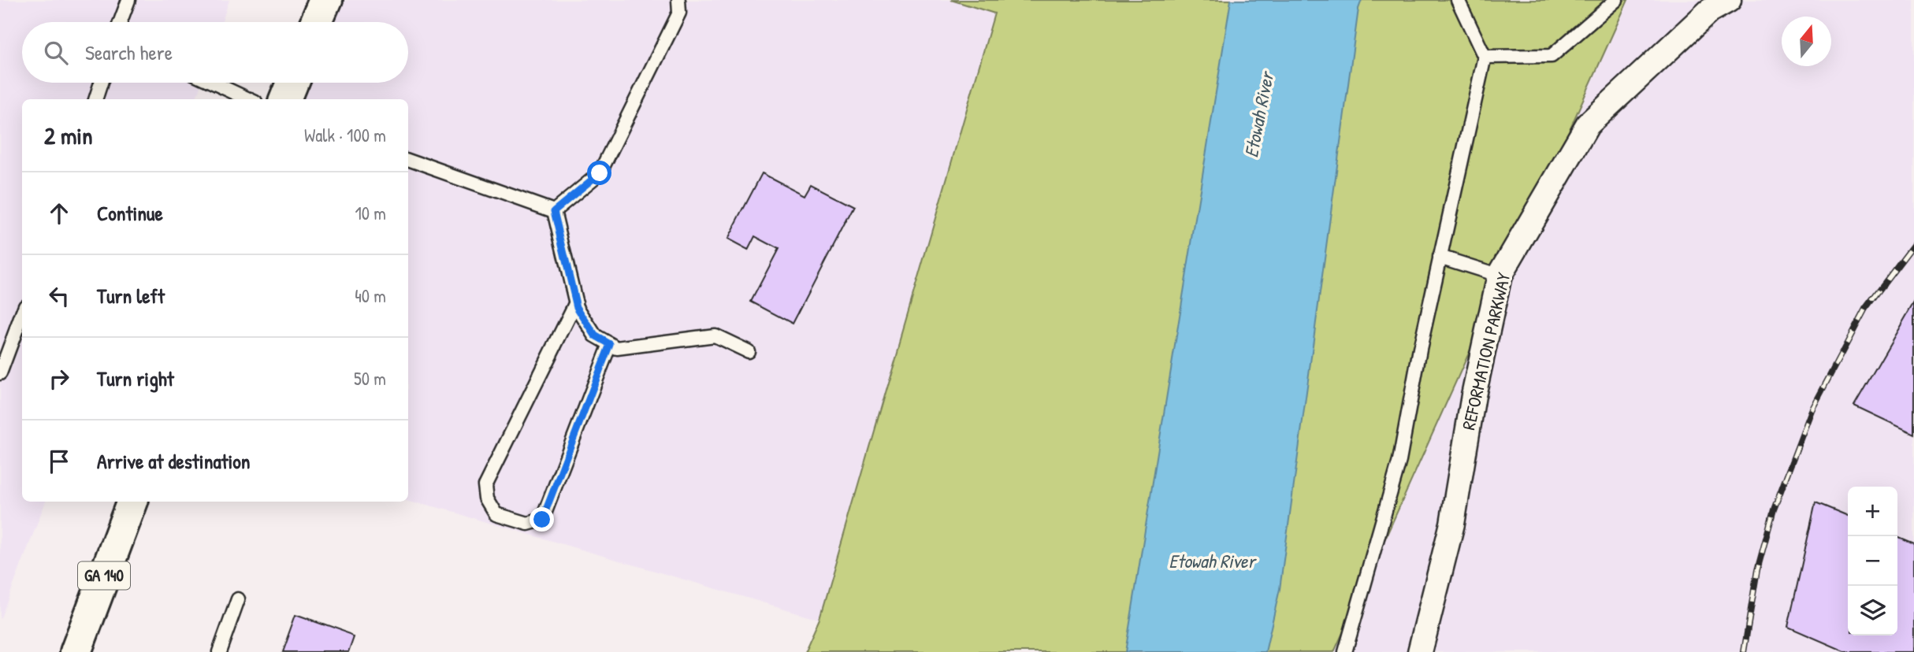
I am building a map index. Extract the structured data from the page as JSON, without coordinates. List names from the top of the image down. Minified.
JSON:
{"streets":{"main road":["GA 140"],"street":["REFORMATION PARKWAY"]},"water":["Etowah River"],"north":"top","page":{"search":"Search here","heading":["2 min","Walk · 100 m"],"list":[["Continue","10 m"],["Turn left","40 m"],["Turn right","50 m"],"Arrive at destination"],"map_buttons":["+","−"]}}
